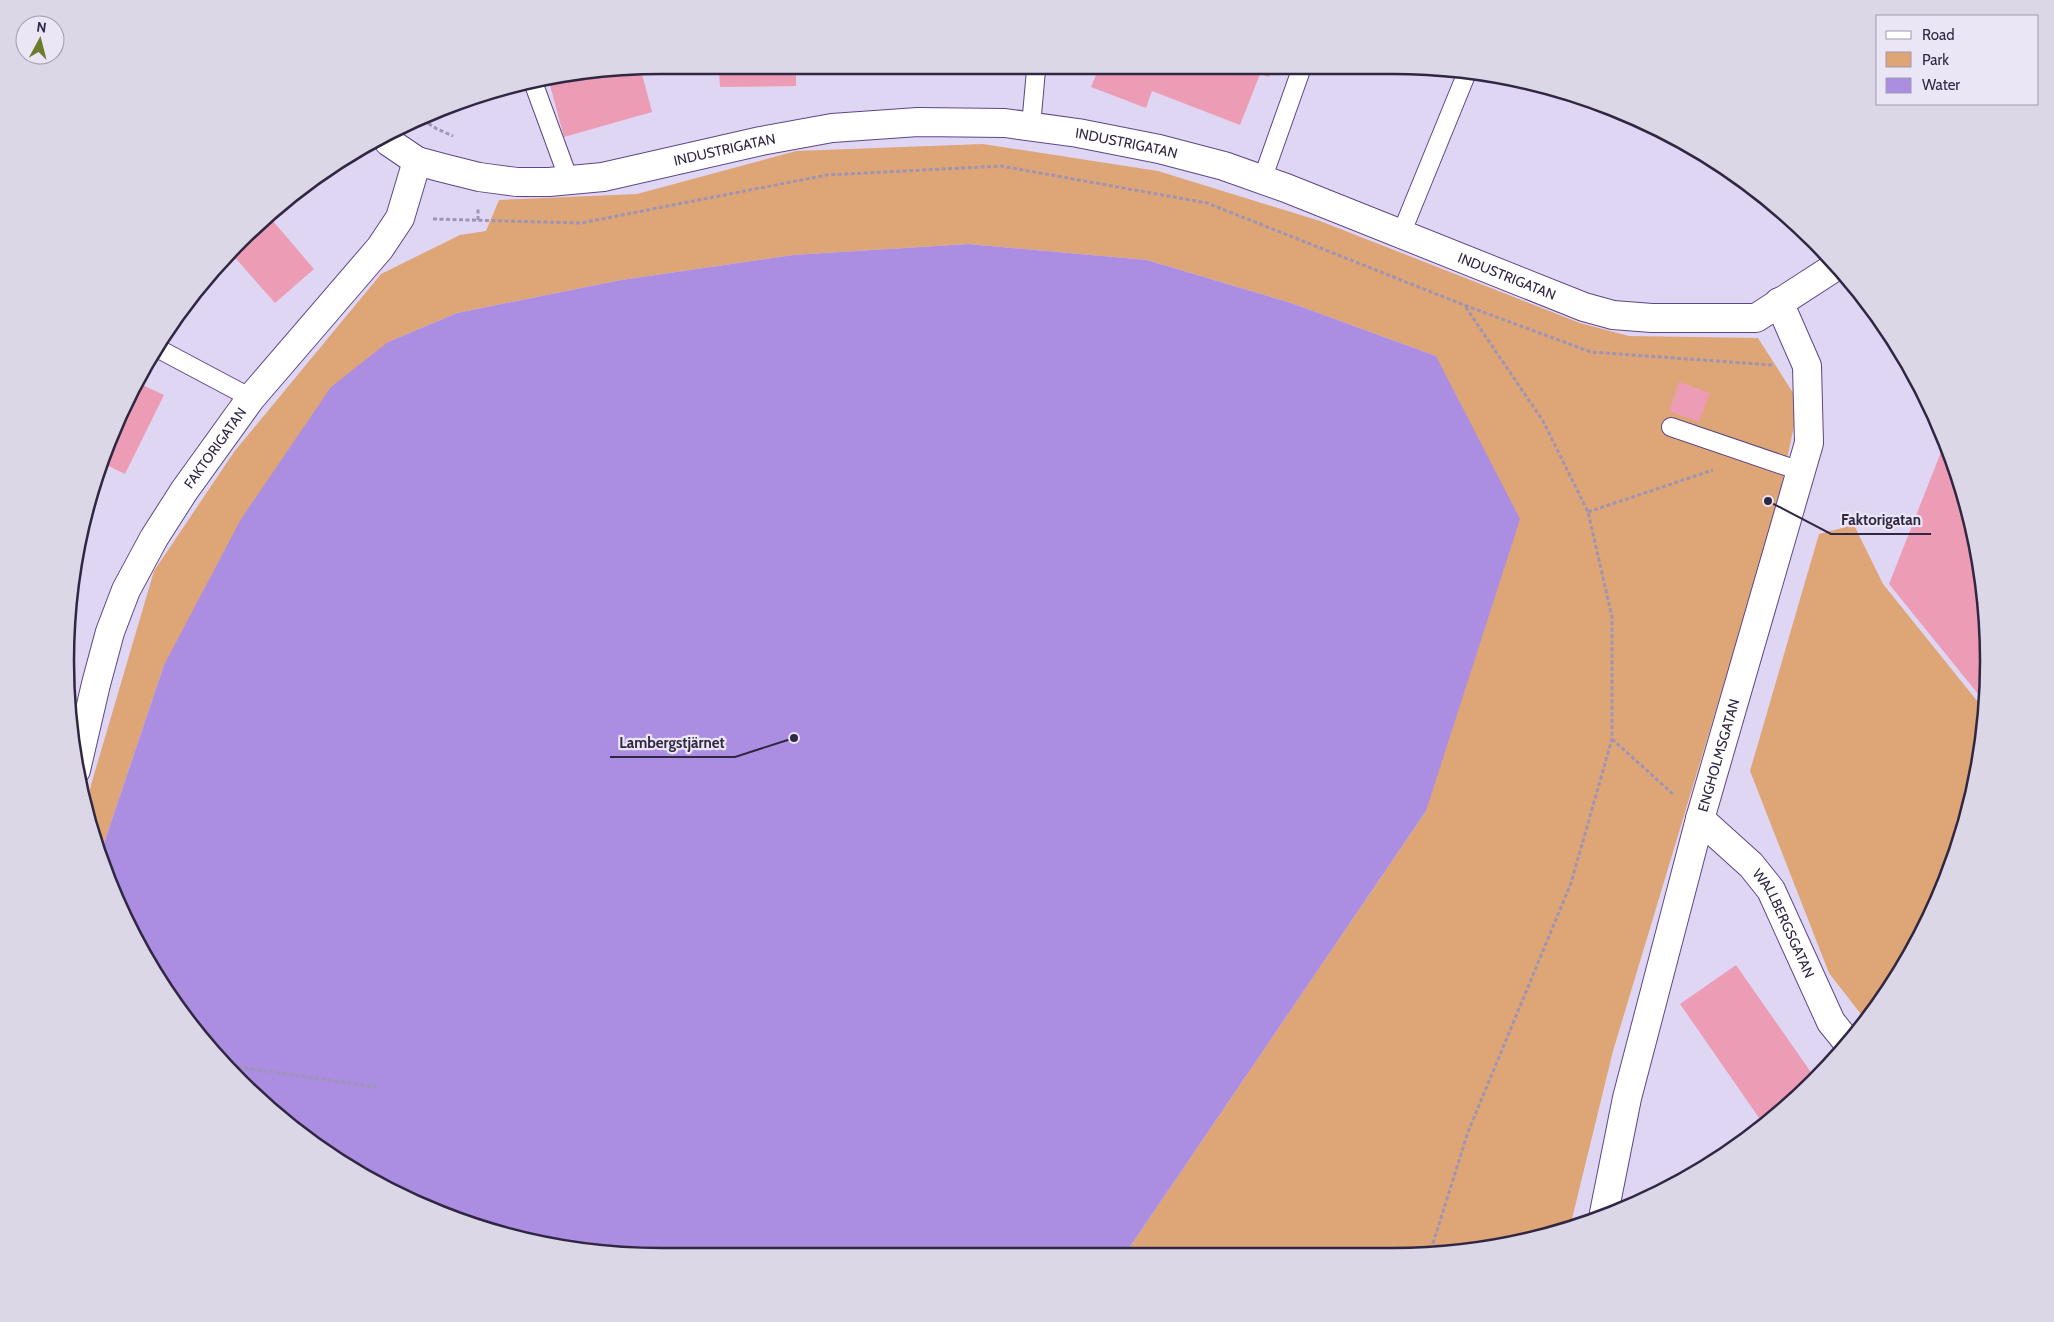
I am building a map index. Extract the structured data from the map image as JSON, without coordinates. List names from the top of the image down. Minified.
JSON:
{"streets":{"street":["INDUSTRIGATAN","FAKTORIGATAN","ENGHOLMSGATAN","WALLBERGSGATAN"]},"crossings":[["INDUSTRIGATAN","FAKTORIGATAN"],["INDUSTRIGATAN","ENGHOLMSGATAN"],["ENGHOLMSGATAN","WALLBERGSGATAN"]],"places":["Faktorigatan","Lambergstjärnet"],"legend":["Road","Park","Water"],"north":"top"}
